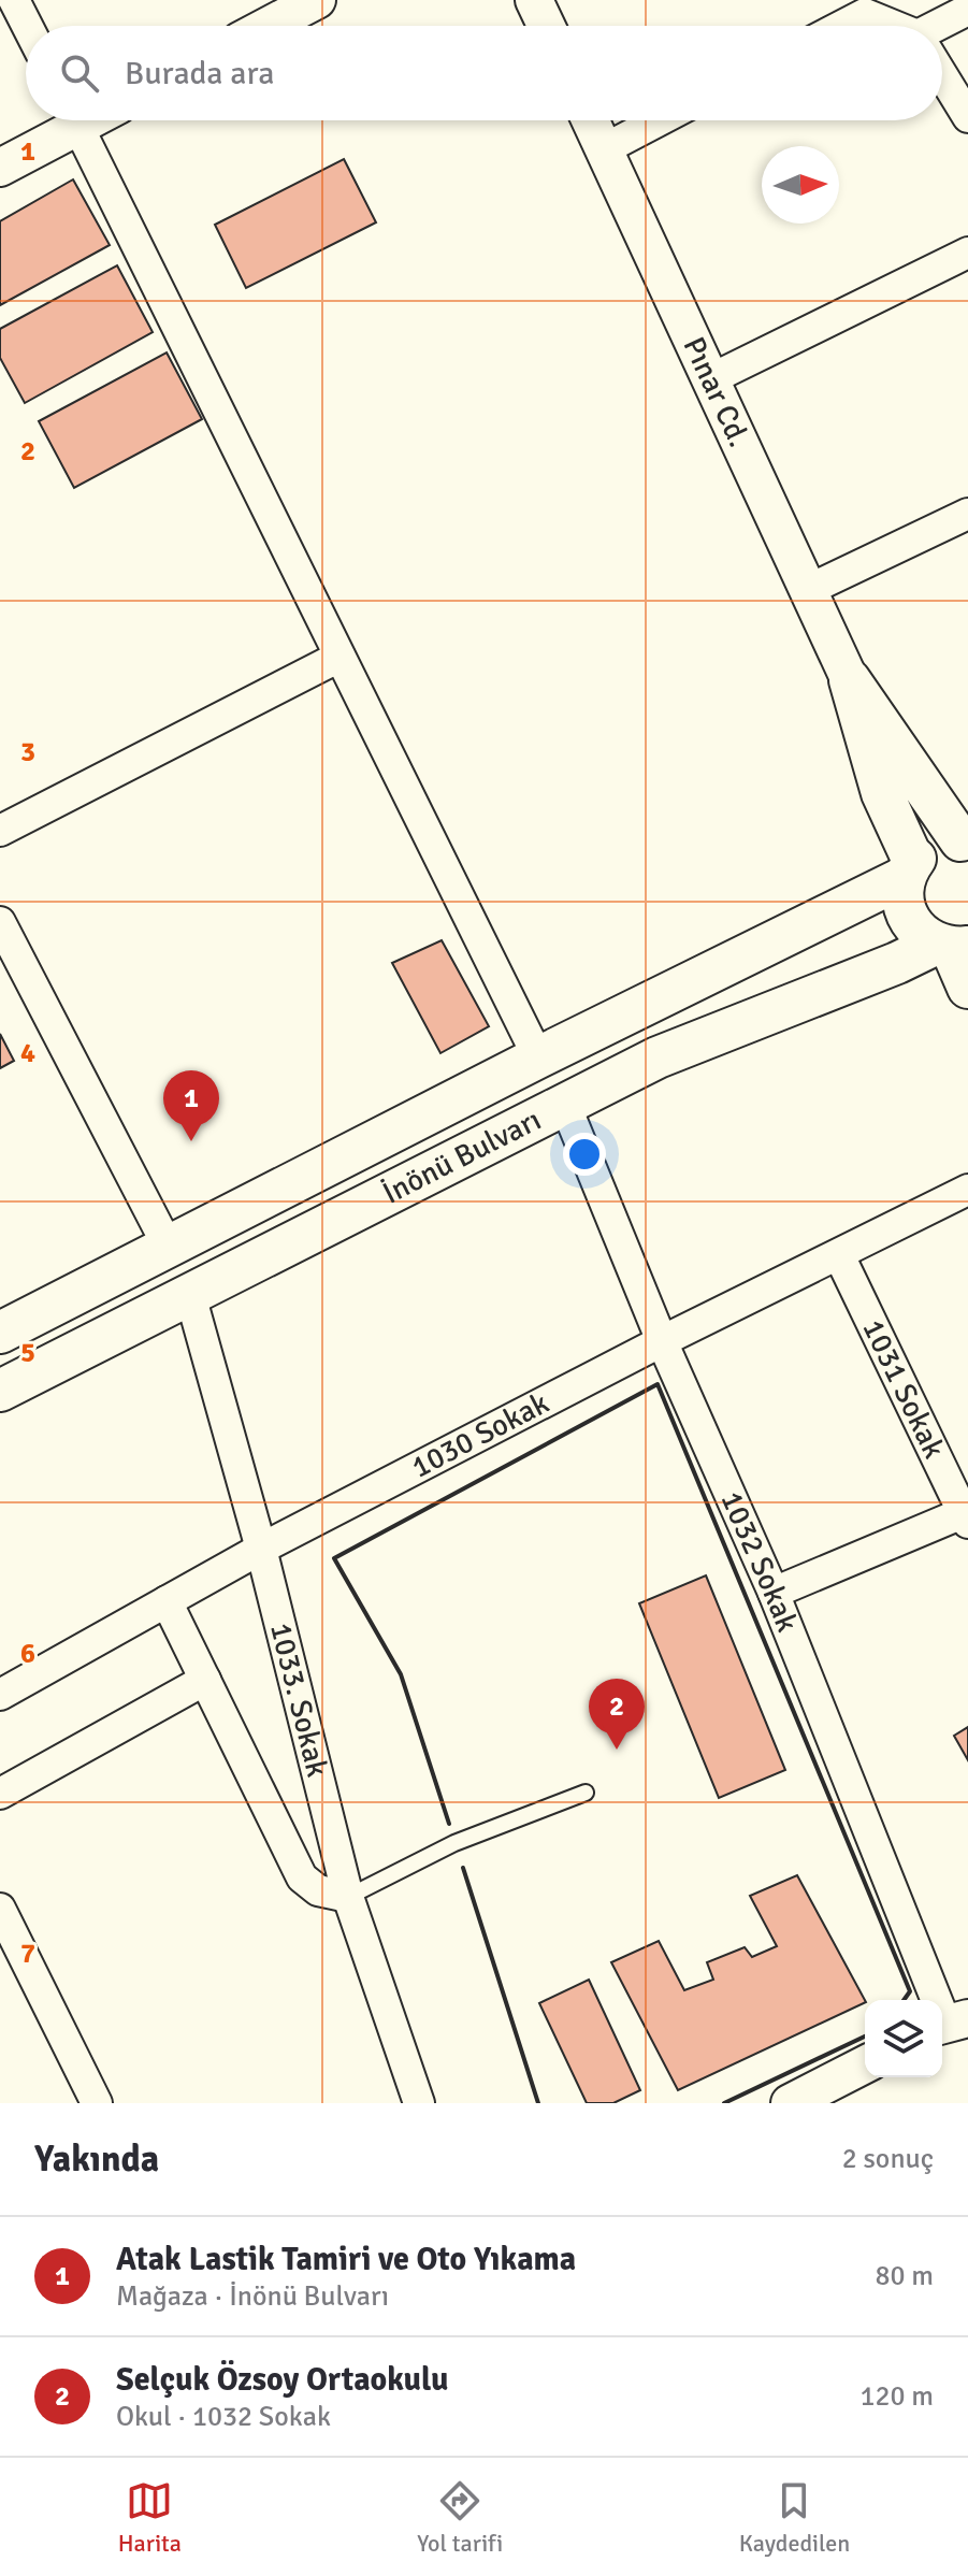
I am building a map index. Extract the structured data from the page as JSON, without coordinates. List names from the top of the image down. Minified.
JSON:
{"streets":{"main road":["İnönü Bulvarı"],"street":["Pınar Cd.","1031 Sokak","1030 Sokak","1032 Sokak","1033. Sokak"]},"crossings":[["İnönü Bulvarı","1032 Sokak"],["İnönü Bulvarı","1033. Sokak"],["1031 Sokak","1030 Sokak"],["1030 Sokak","1032 Sokak"],["1030 Sokak","1033. Sokak"]],"north":"right","page":{"search":"Burada ara","pins":["1","2"],"heading":["Yakında","2 sonuç"],"list":[{"mark":"1","name":"Atak Lastik Tamiri ve Oto Yıkama","note":"Mağaza · İnönü Bulvarı","value":"80 m"},{"mark":"2","name":"Selçuk Özsoy Ortaokulu","note":"Okul · 1032 Sokak","value":"120 m"}],"nav":["Harita","Yol tarifi","Kaydedilen"]},"grid":{"rows":["1","2","3","4","5","6","7"]}}
